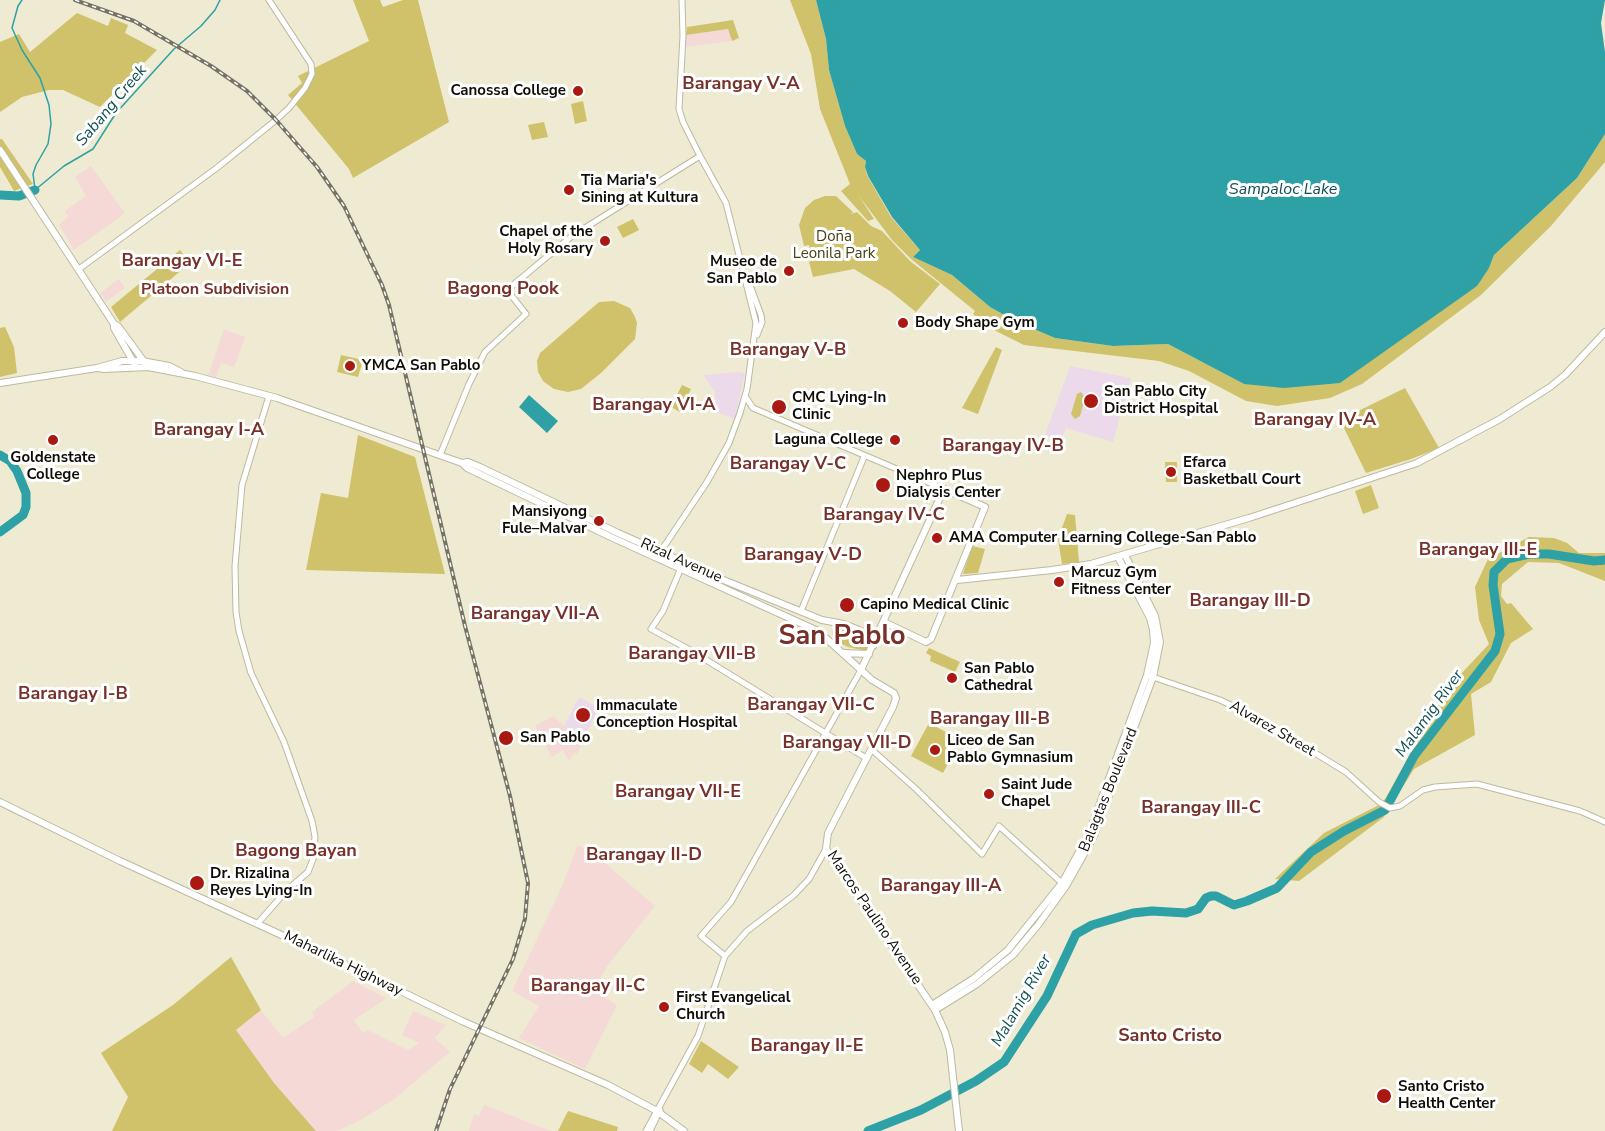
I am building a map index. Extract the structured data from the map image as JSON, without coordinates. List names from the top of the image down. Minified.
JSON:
{"streets":{"main road":["Rizal Avenue","Balagtas Boulevard","Marcos Paulino Avenue","Maharlika Highway"],"street":["Alvarez Street"]},"crossings":[["Rizal Avenue","Marcos Paulino Avenue"],["Alvarez Street","Balagtas Boulevard"],["Balagtas Boulevard","Marcos Paulino Avenue"]],"districts":["Barangay V-A","Barangay VI-E","Platoon Subdivision","Bagong Pook","Barangay V-B","Barangay VI-A","Barangay IV-A","Barangay I-A","Barangay IV-B","Barangay V-C","Barangay IV-C","Barangay III-E","Barangay V-D","Barangay III-D","Barangay VII-A","San Pablo","Barangay VII-B","Barangay I-B","Barangay VII-C","Barangay III-B","Barangay VII-D","Barangay VII-E","Barangay III-C","Bagong Bayan","Barangay II-D","Barangay III-A","Barangay II-C","Santo Cristo","Barangay II-E"],"water":["Sabang Creek","Sampaloc Lake","Malamig River"],"parks":["Doña Leonila Park"],"places":["Canossa College","Tia Maria's Sining at Kultura","Chapel of the Holy Rosary","Museo de San Pablo","Body Shape Gym","YMCA San Pablo","San Pablo City District Hospital","CMC Lying-In Clinic","Goldenstate College","Laguna College","Efarca Basketball Court","Nephro Plus Dialysis Center","Mansiyong Fule–Malvar","AMA Computer Learning College-San Pablo","Marcuz Gym Fitness Center","Capino Medical Clinic","San Pablo Cathedral","Immaculate Conception Hospital","San Pablo","Liceo de San Pablo Gymnasium","Saint Jude Chapel","Dr. Rizalina Reyes Lying-In","First Evangelical Church","Santo Cristo Health Center"]}
